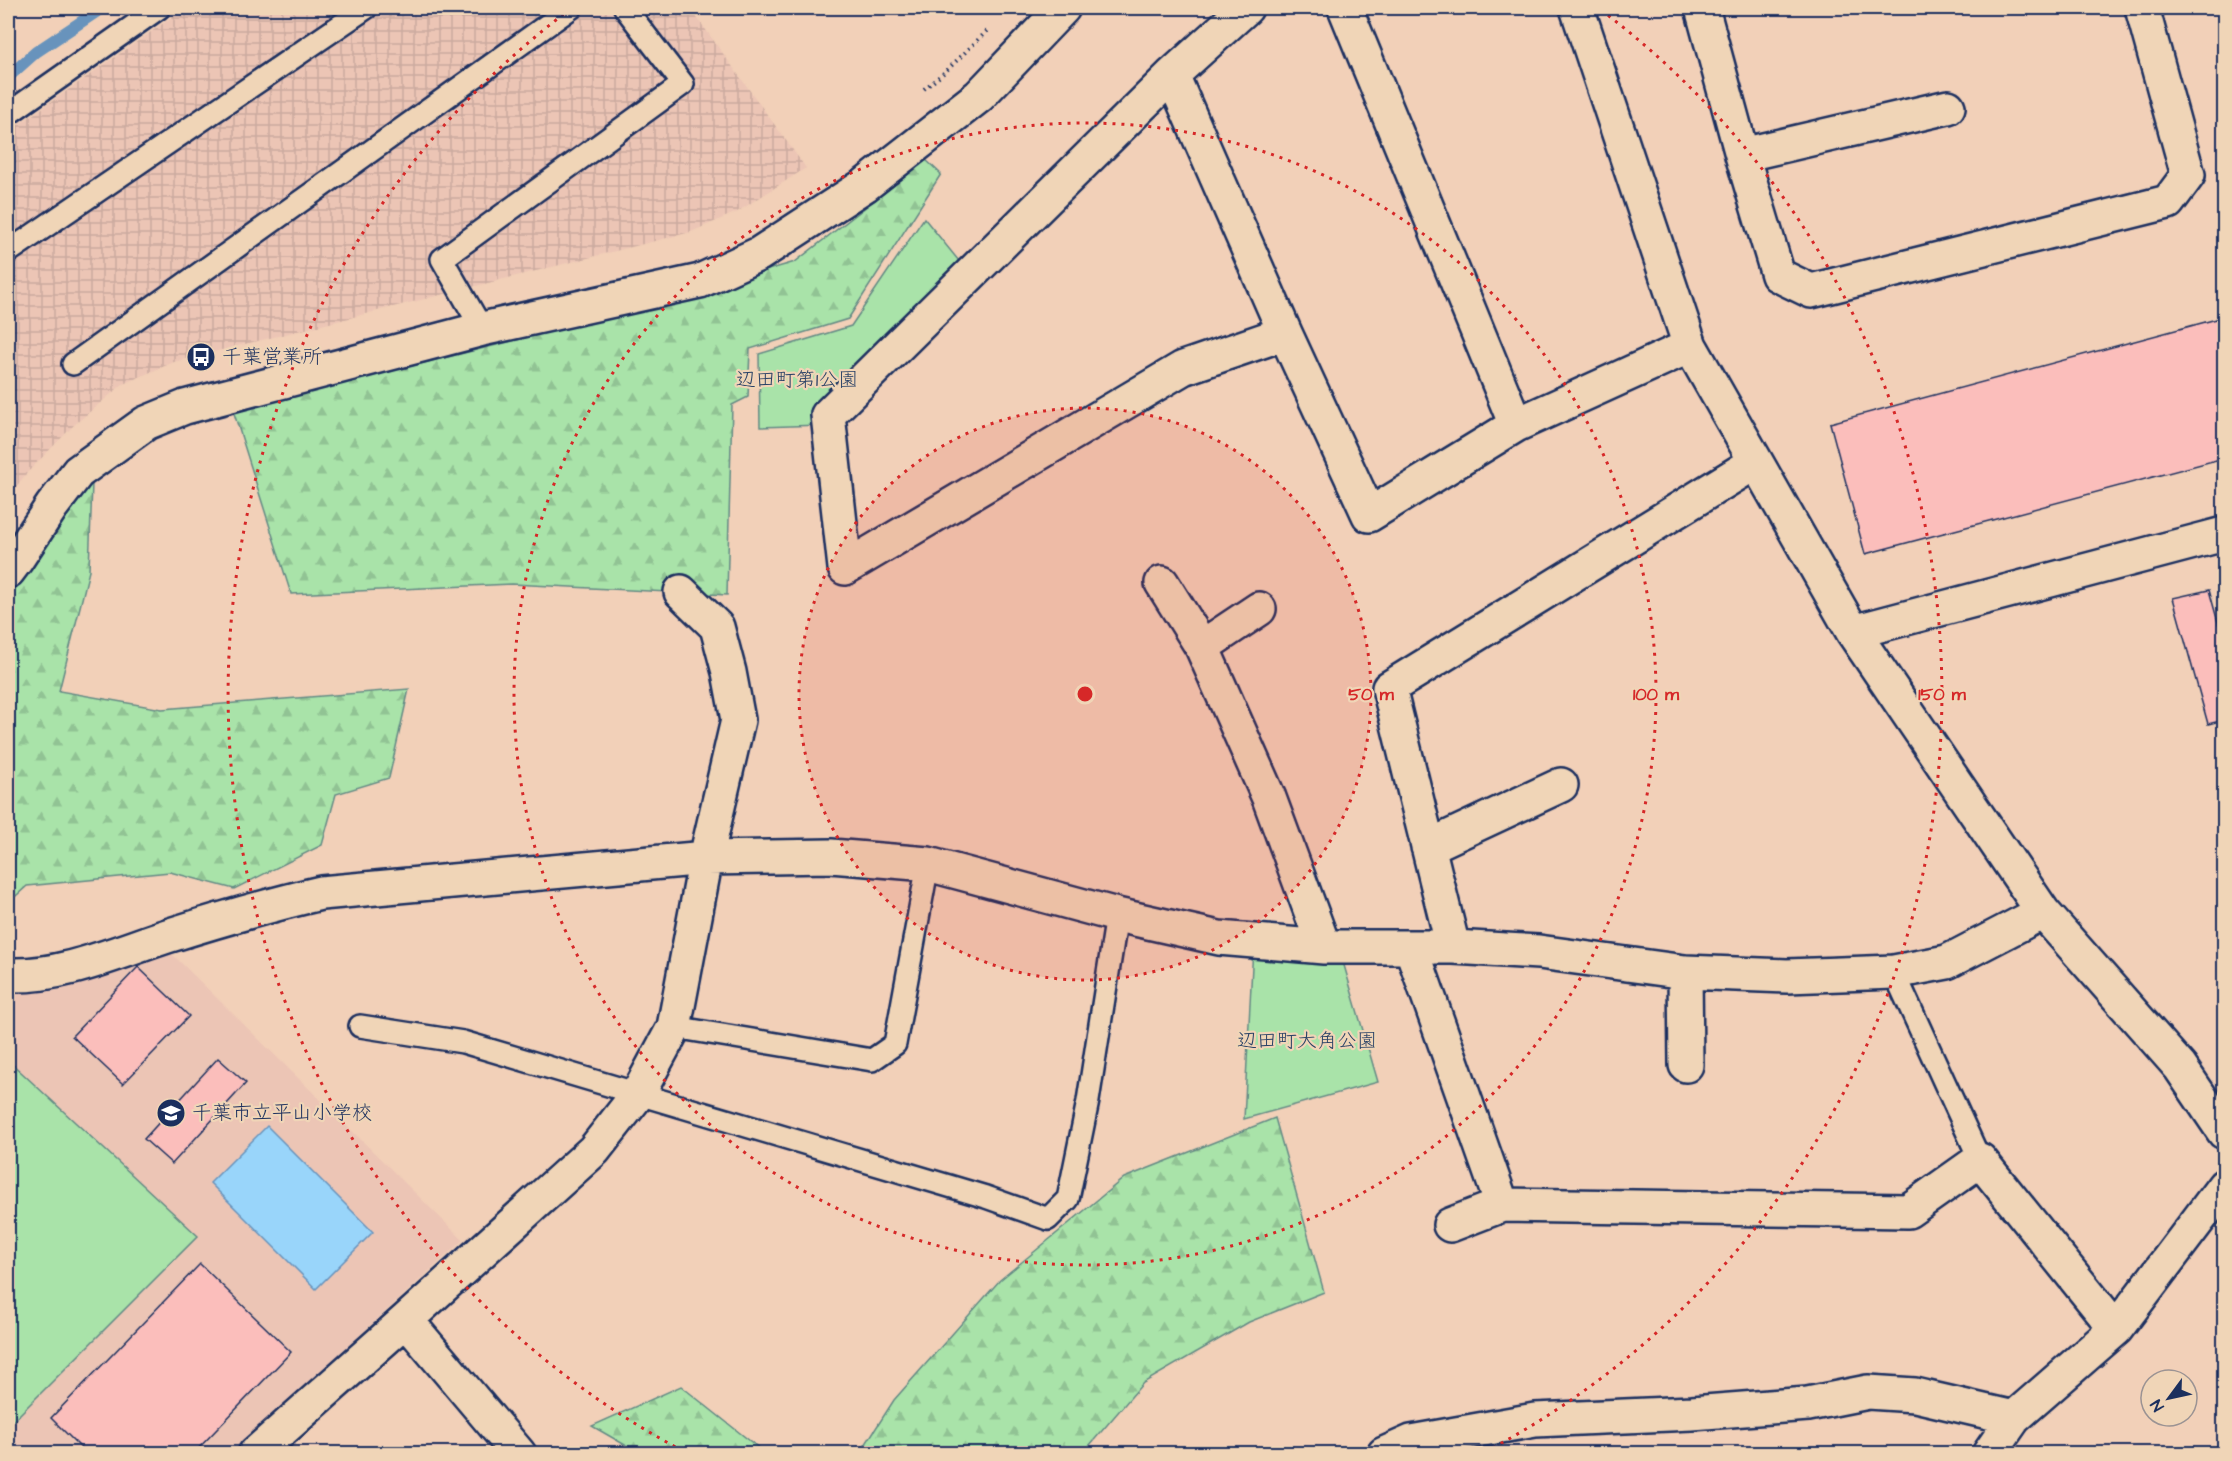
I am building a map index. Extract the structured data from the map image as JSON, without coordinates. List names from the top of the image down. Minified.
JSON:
{"parks":["辺田町第1公園","辺田町大角公園"],"places":{"bus stop":["千葉営業所"],"school or university":["千葉市立平山小学校"]},"north":"bottom left","rings":["50 m","100 m","150 m"]}
